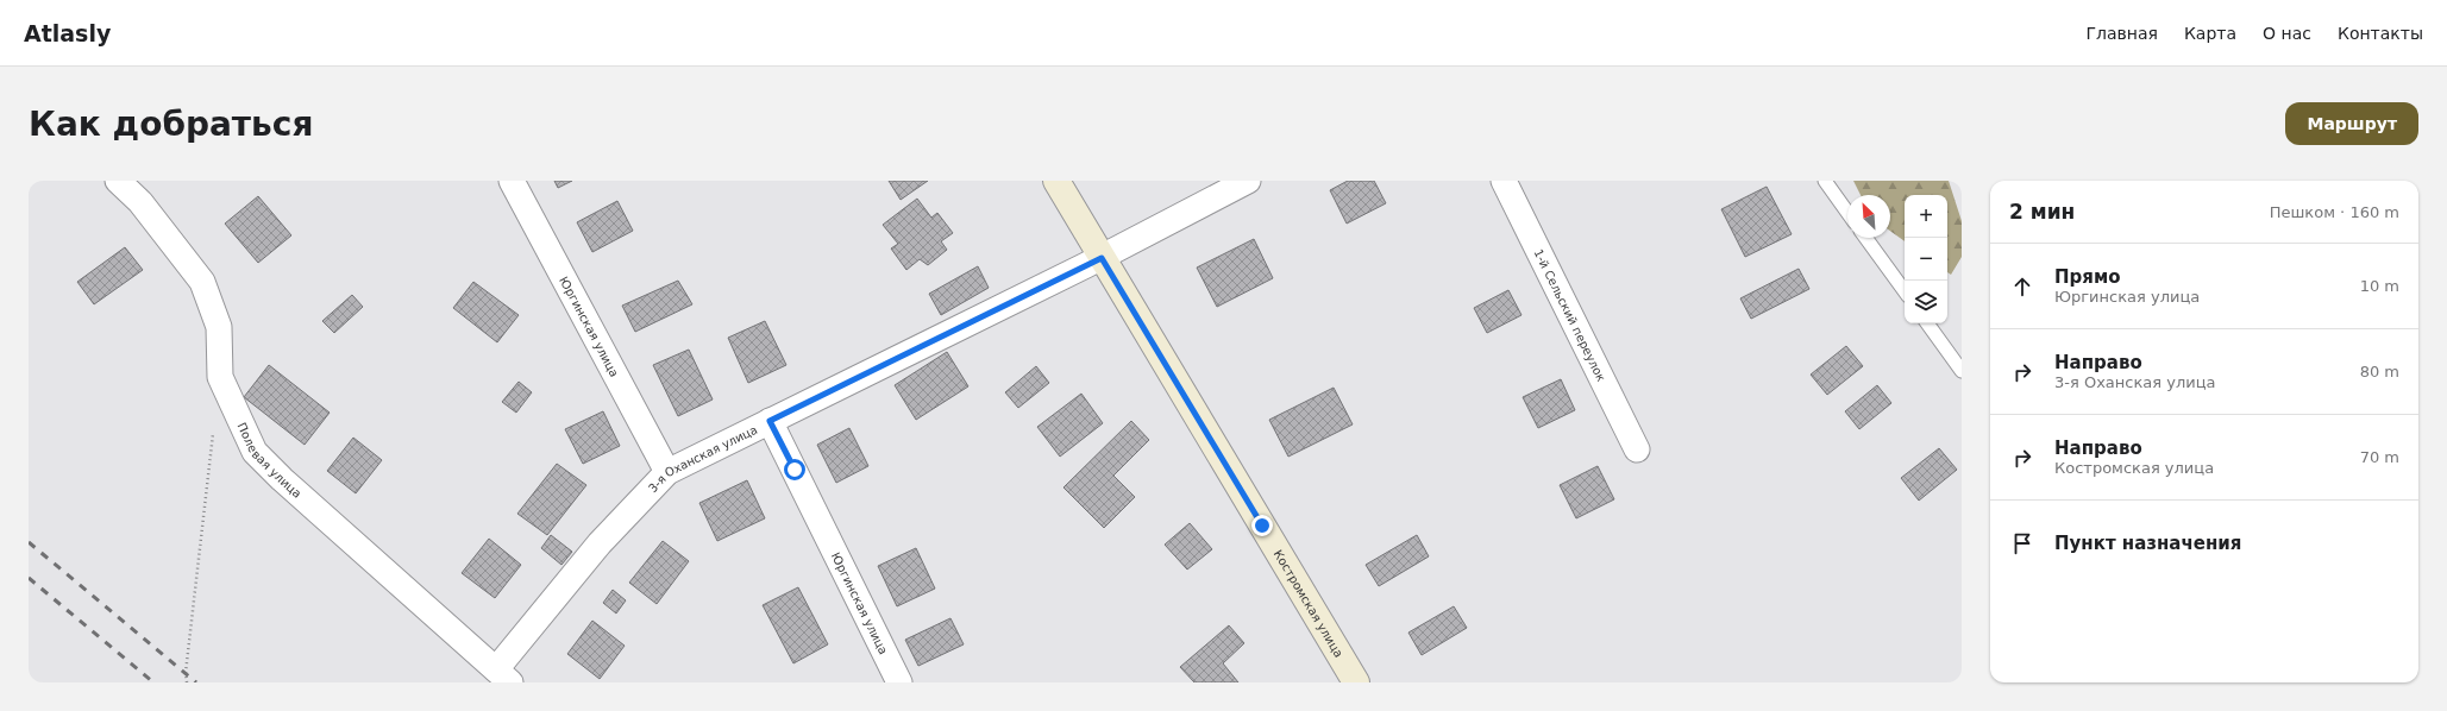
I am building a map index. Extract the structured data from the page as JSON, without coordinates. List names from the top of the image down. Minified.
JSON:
{"streets":{"street":["1-й Сельский переулок","Юргинская улица","Полевая улица","3-я Оханская улица","Костромская улица"]},"crossings":[["Юргинская улица","3-я Оханская улица"],["Полевая улица","3-я Оханская улица"],["3-я Оханская улица","Костромская улица"]],"north":"top left","page":{"header":"Atlasly","nav":["Главная","Карта","О нас","Контакты"],"buttons":"Маршрут","title":"Как добраться","heading":["2 мин","Пешком · 160 m"],"map_buttons":["+","−"],"list":[["Прямо","Юргинская улица","10 m"],["Направо","3-я Оханская улица","80 m"],["Направо","Костромская улица","70 m"],"Пункт назначения"]}}
